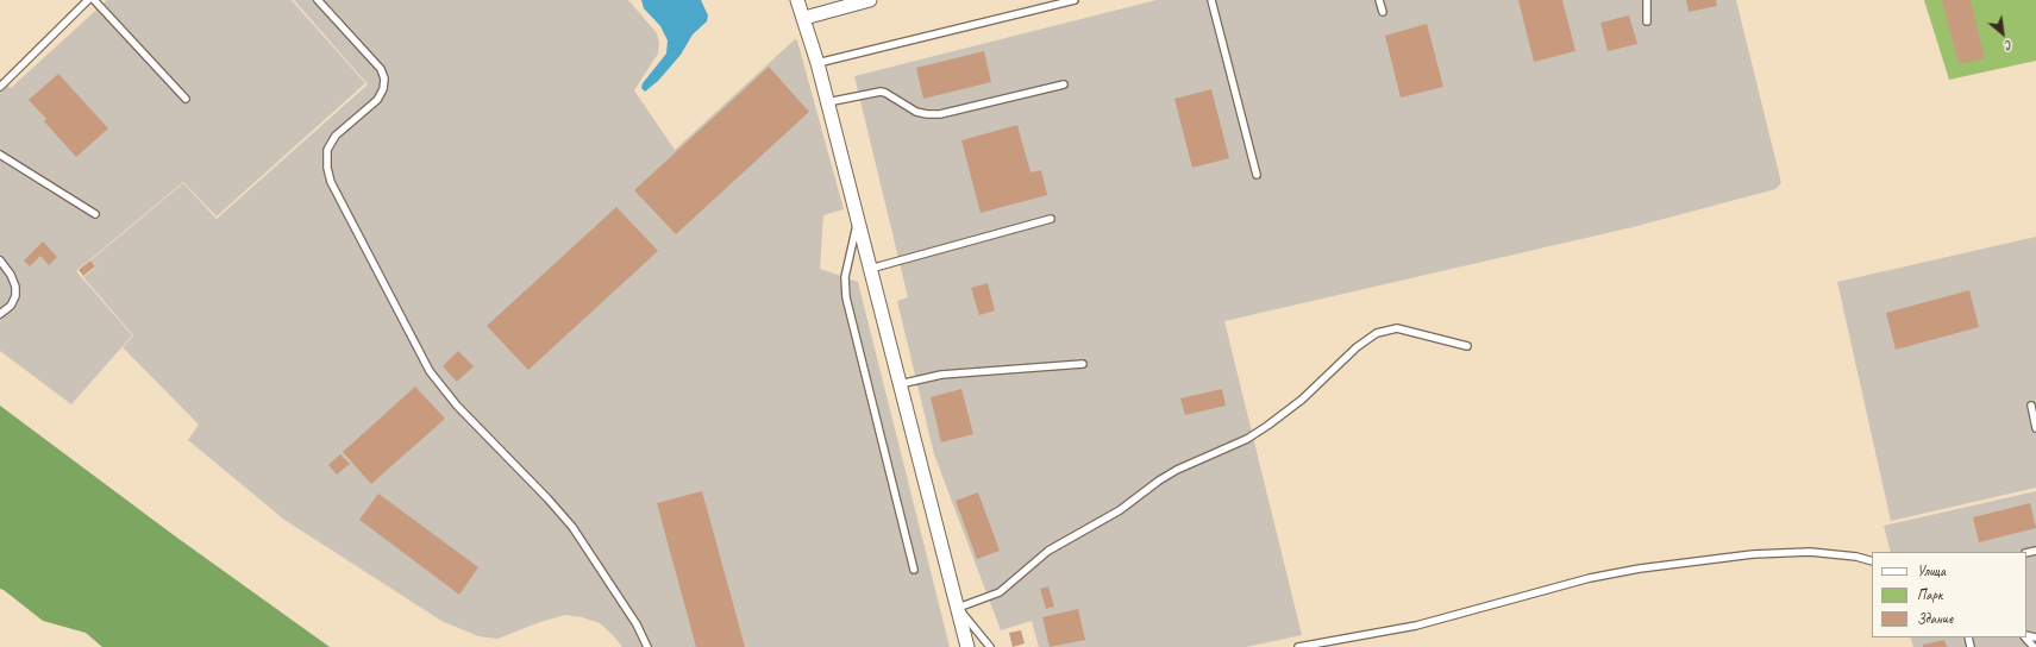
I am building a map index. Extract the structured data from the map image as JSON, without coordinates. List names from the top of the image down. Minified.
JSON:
{"legend":["Улица","Парк","Здание"],"north":"bottom right"}
